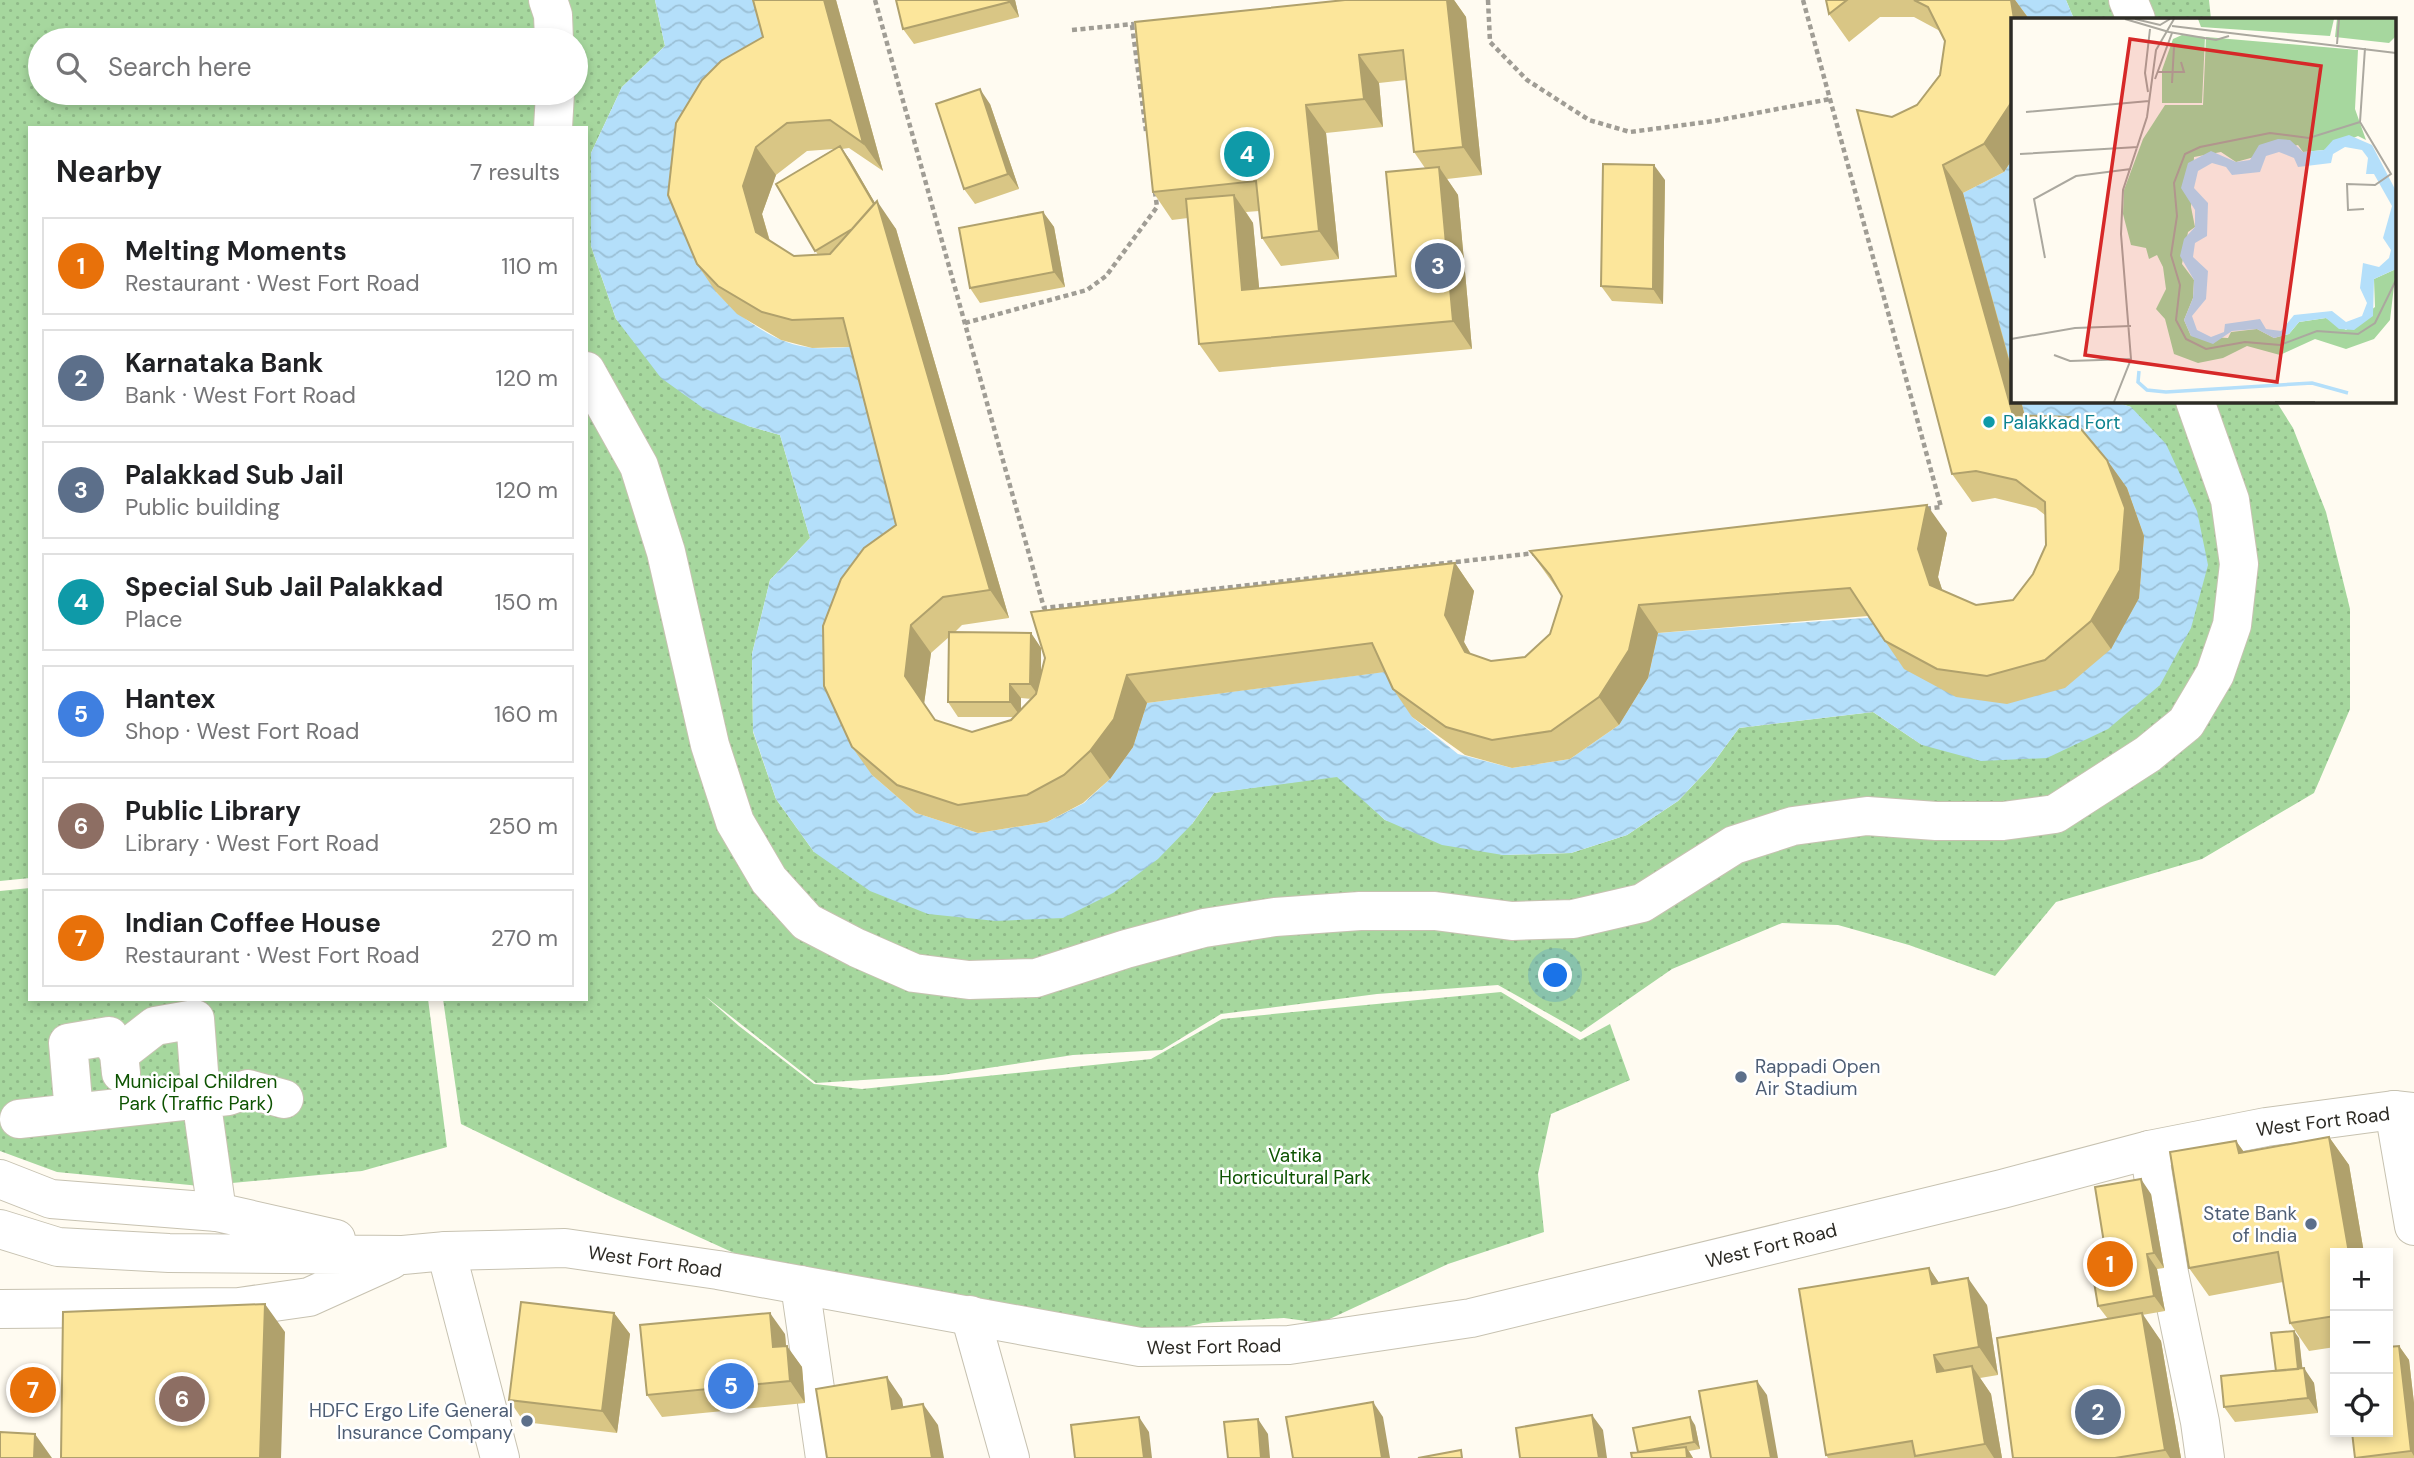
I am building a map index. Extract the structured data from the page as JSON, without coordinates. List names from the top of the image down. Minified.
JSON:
{"streets":{"street":["West Fort Road"]},"parks":["Municipal Children Park (Traffic Park)","Vatika Horticultural Park"],"places":["Palakkad Fort","Rappadi Open Air Stadium","State Bank of India","HDFC Ergo Life General Insurance Company"],"page":{"search":"Search here","heading":["Nearby","7 results"],"pins":["4","3","1","5","7","6","2"],"list":[{"mark":"1","name":"Melting Moments","note":"Restaurant · West Fort Road","value":"110 m"},{"mark":"2","name":"Karnataka Bank","note":"Bank · West Fort Road","value":"120 m"},{"mark":"3","name":"Palakkad Sub Jail","note":"Public building","value":"120 m"},{"mark":"4","name":"Special Sub Jail Palakkad","note":"Place","value":"150 m"},{"mark":"5","name":"Hantex","note":"Shop · West Fort Road","value":"160 m"},{"mark":"6","name":"Public Library","note":"Library · West Fort Road","value":"250 m"},{"mark":"7","name":"Indian Coffee House","note":"Restaurant · West Fort Road","value":"270 m"}],"map_buttons":["+","−"]}}
